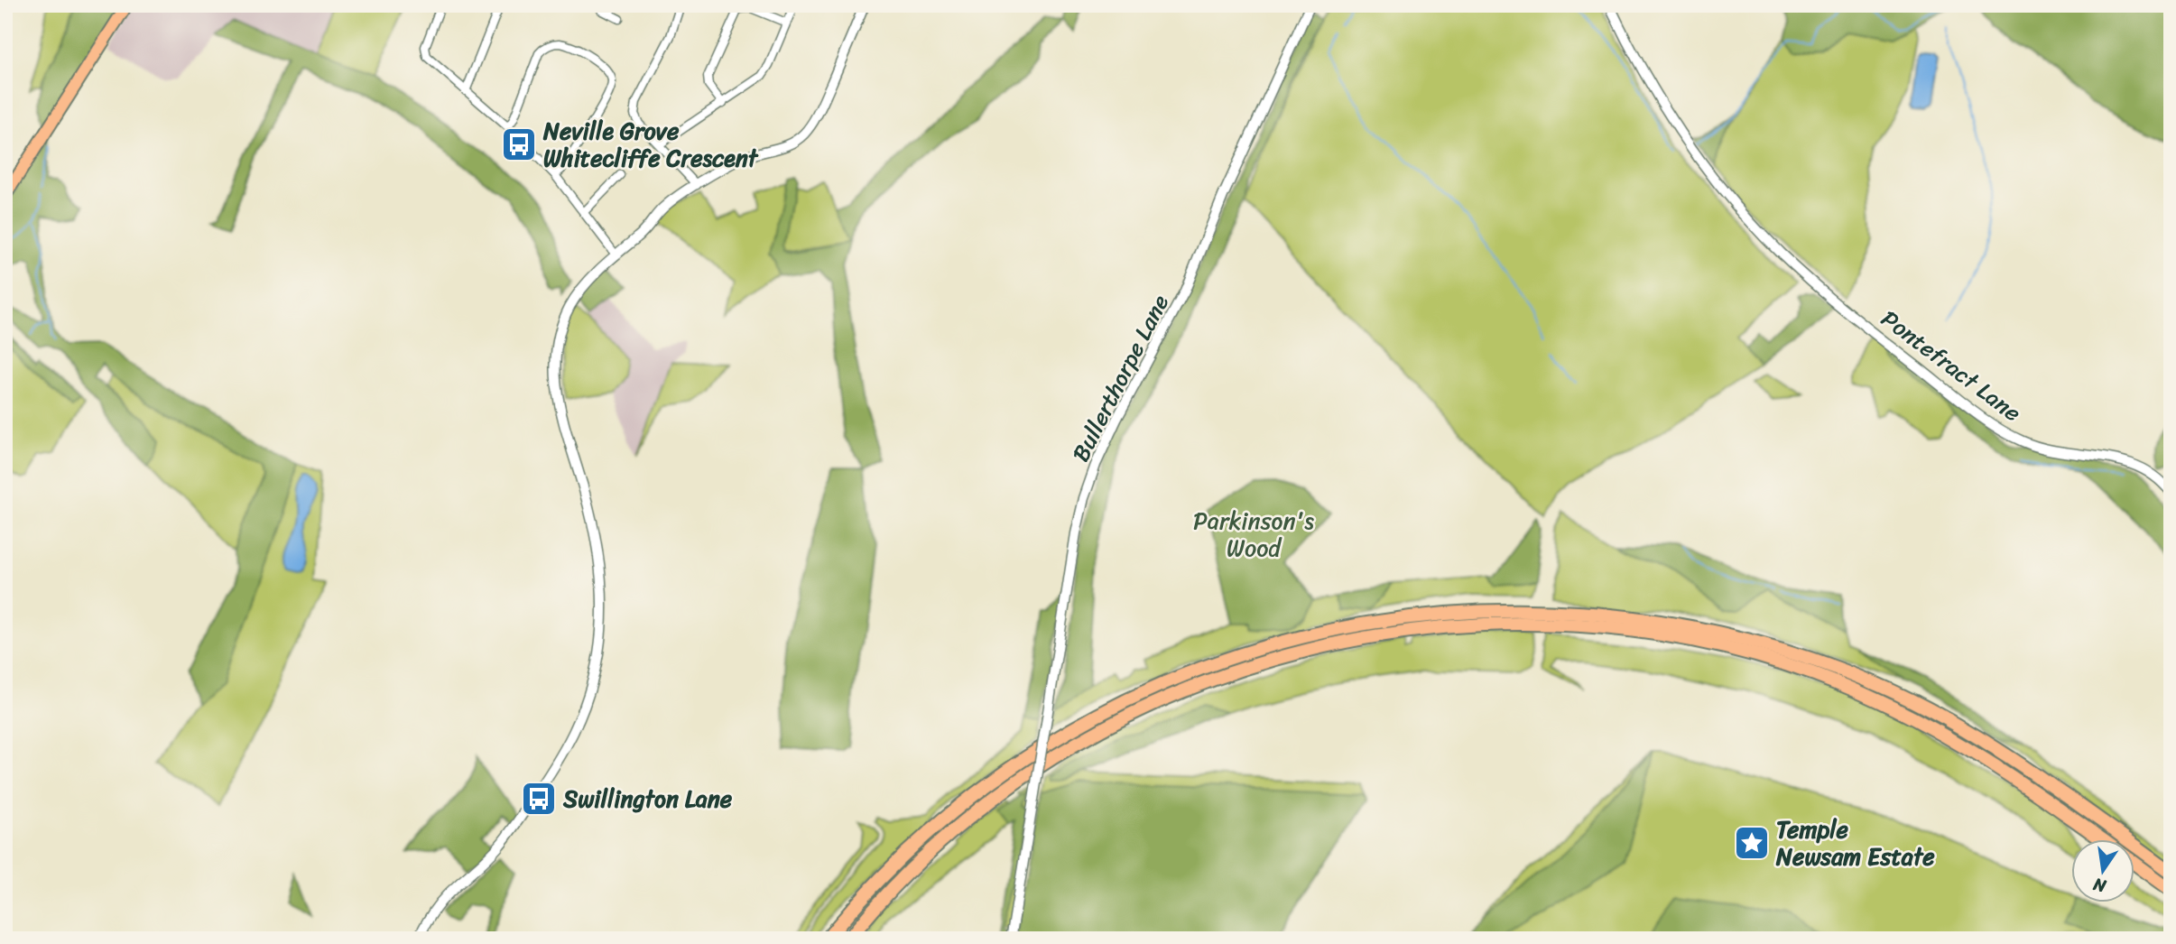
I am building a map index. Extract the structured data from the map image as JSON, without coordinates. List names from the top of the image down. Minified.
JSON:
{"streets":{"street":["Pontefract Lane","Bullerthorpe Lane"]},"parks":["Parkinson's Wood"],"places":{"bus stop":["Neville Grove Whitecliffe Crescent","Swillington Lane"],"place":["Temple Newsam Estate"]},"north":"bottom"}
